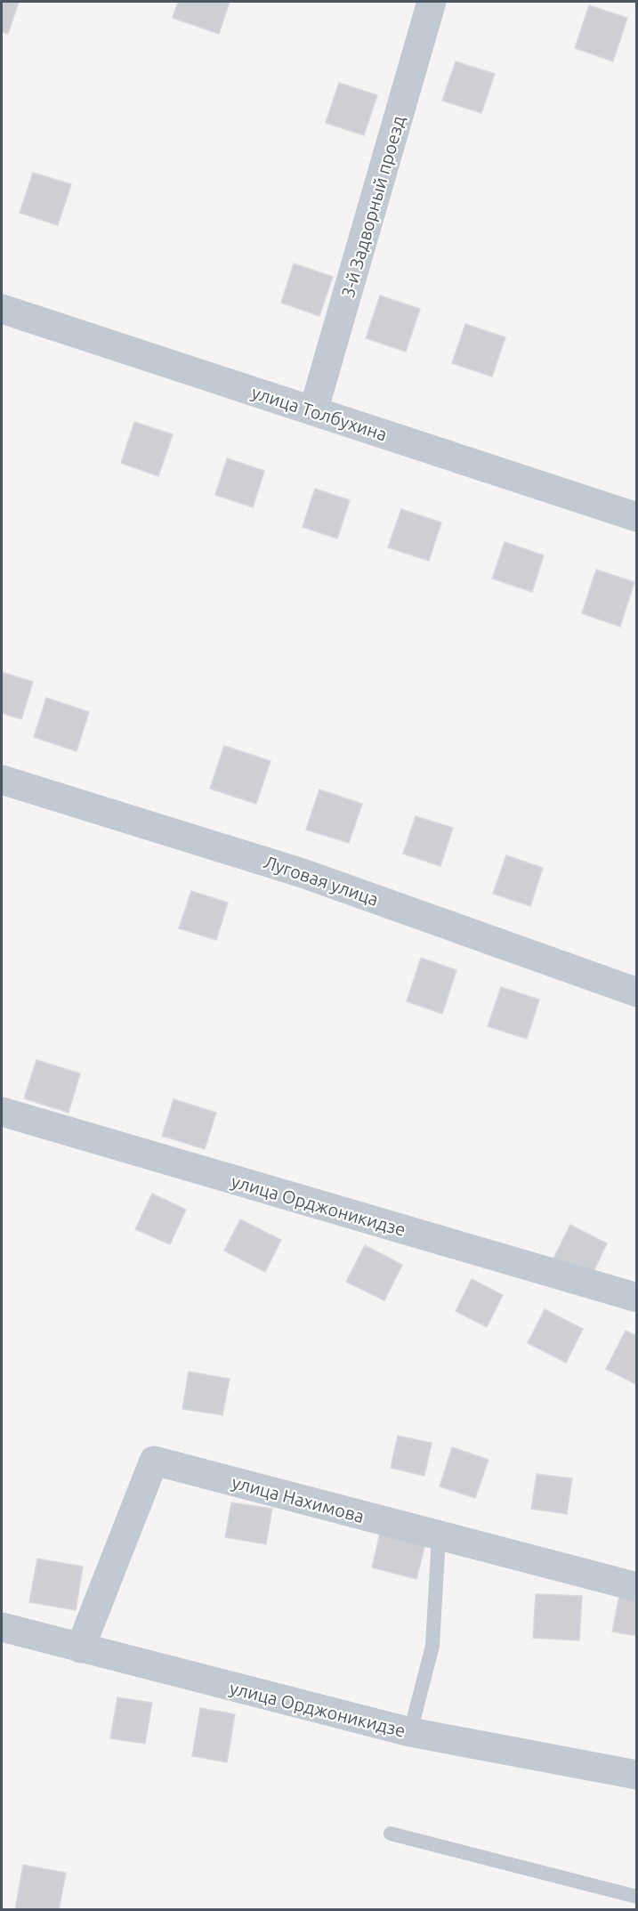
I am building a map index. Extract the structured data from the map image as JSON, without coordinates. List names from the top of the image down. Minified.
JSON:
{"streets":{"street":["3-й Задворный проезд","улица Толбухина","Луговая улица","улица Орджоникидзе","улица Нахимова"]},"crossings":[["3-й Задворный проезд","улица Толбухина"],["улица Орджоникидзе","улица Нахимова"]]}
